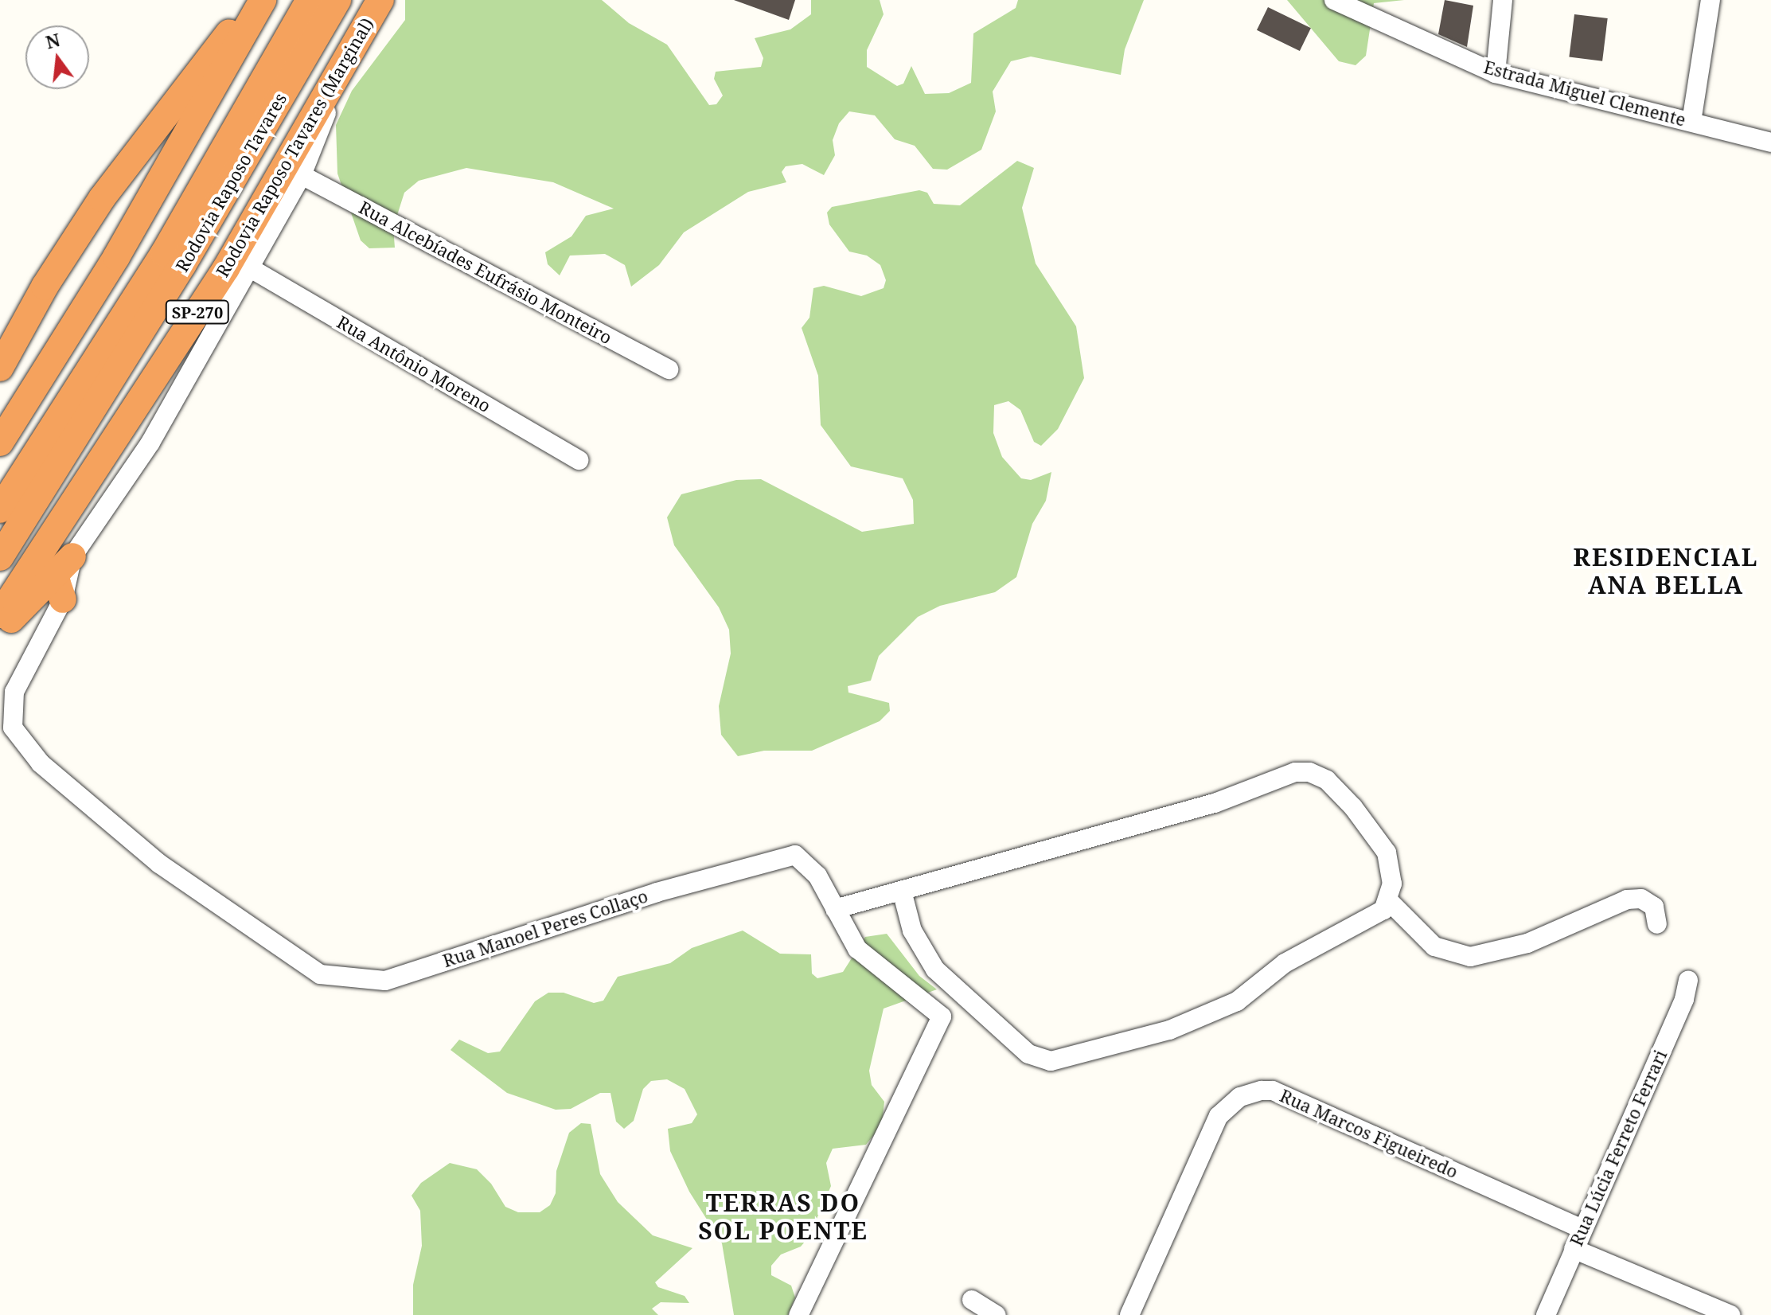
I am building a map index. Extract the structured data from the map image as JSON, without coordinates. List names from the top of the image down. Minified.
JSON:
{"streets":{"highway":["Rodovia Raposo Tavares (Marginal)","Rodovia Raposo Tavares","SP-270"],"street":["Estrada Miguel Clemente","Rua Alcebíades Eufrásio Monteiro","Rua Antônio Moreno","Rua Manoel Peres Collaço","Rua Marcos Figueiredo","Rua Lúcia Ferreto Ferrari"]},"crossings":[["Rua Marcos Figueiredo","Rua Lúcia Ferreto Ferrari"]],"districts":["RESIDENCIAL ANA BELLA","TERRAS DO SOL POENTE"],"north":"top"}
